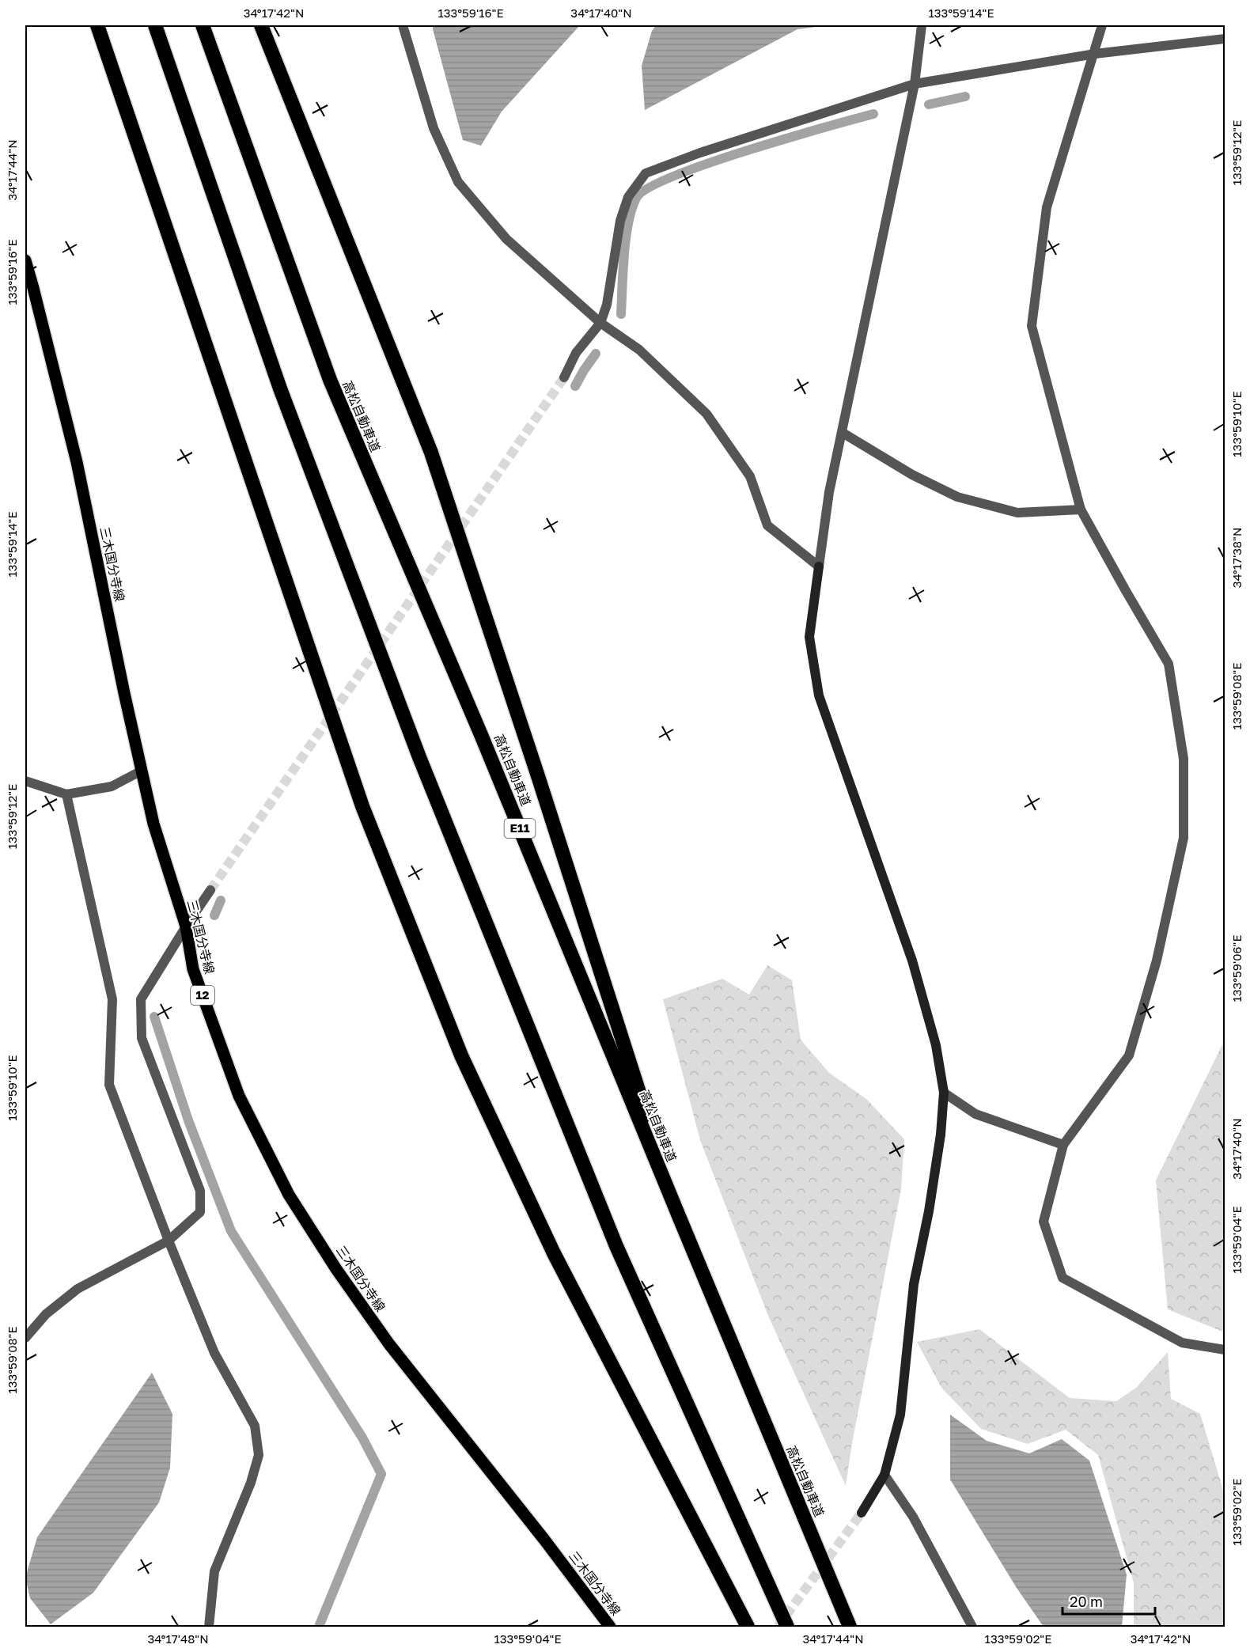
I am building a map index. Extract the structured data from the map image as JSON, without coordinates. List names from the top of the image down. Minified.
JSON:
{"streets":{"highway":["高松自動車道","E11"],"main road":["三木国分寺線","12"]},"scale_bar":"20 m","coordinates":["34°17'42\"N","133°59'16\"E","34°17'40\"N","133°59'14\"E","133°59'12\"E","34°17'44\"N","133°59'10\"E","34°17'38\"N","133°59'08\"E","133°59'06\"E","133°59'04\"E","133°59'02\"E","34°17'48\"N"]}
